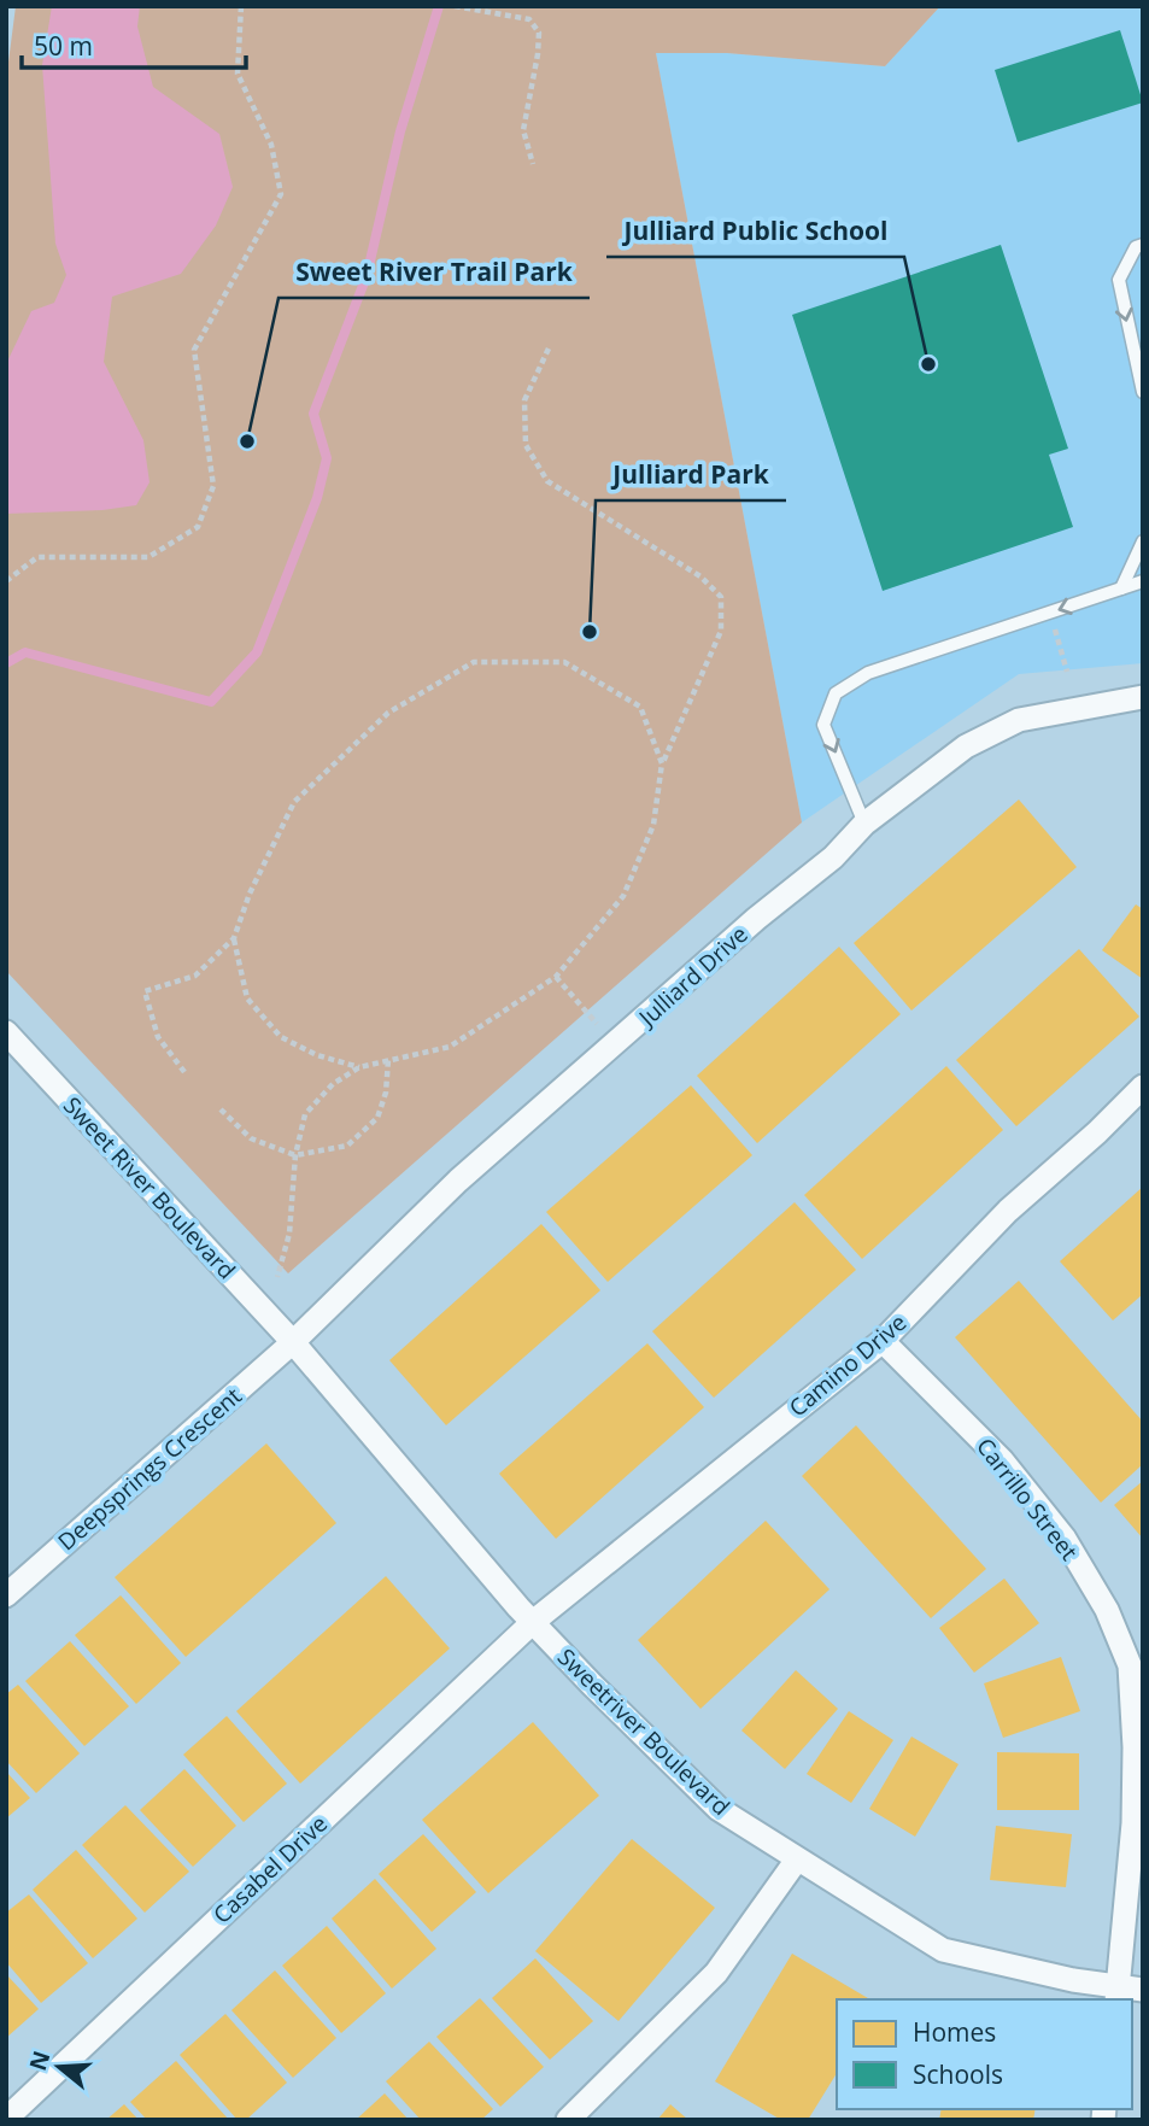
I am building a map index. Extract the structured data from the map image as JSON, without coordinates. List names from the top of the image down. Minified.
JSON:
{"streets":{"street":["Julliard Drive","Sweet River Boulevard","Camino Drive","Deepsprings Crescent","Carrillo Street","Sweetriver Boulevard","Casabel Drive"]},"crossings":[["Julliard Drive","Sweet River Boulevard"],["Julliard Drive","Deepsprings Crescent"],["Julliard Drive","Sweetriver Boulevard"],["Sweet River Boulevard","Deepsprings Crescent"],["Sweet River Boulevard","Sweetriver Boulevard"],["Camino Drive","Carrillo Street"],["Camino Drive","Sweetriver Boulevard"],["Camino Drive","Casabel Drive"],["Deepsprings Crescent","Sweetriver Boulevard"],["Carrillo Street","Sweetriver Boulevard"],["Sweetriver Boulevard","Casabel Drive"]],"places":["Julliard Public School","Sweet River Trail Park","Julliard Park"],"legend":["Homes","Schools"],"scale_bar":"50 m","north":"left"}
